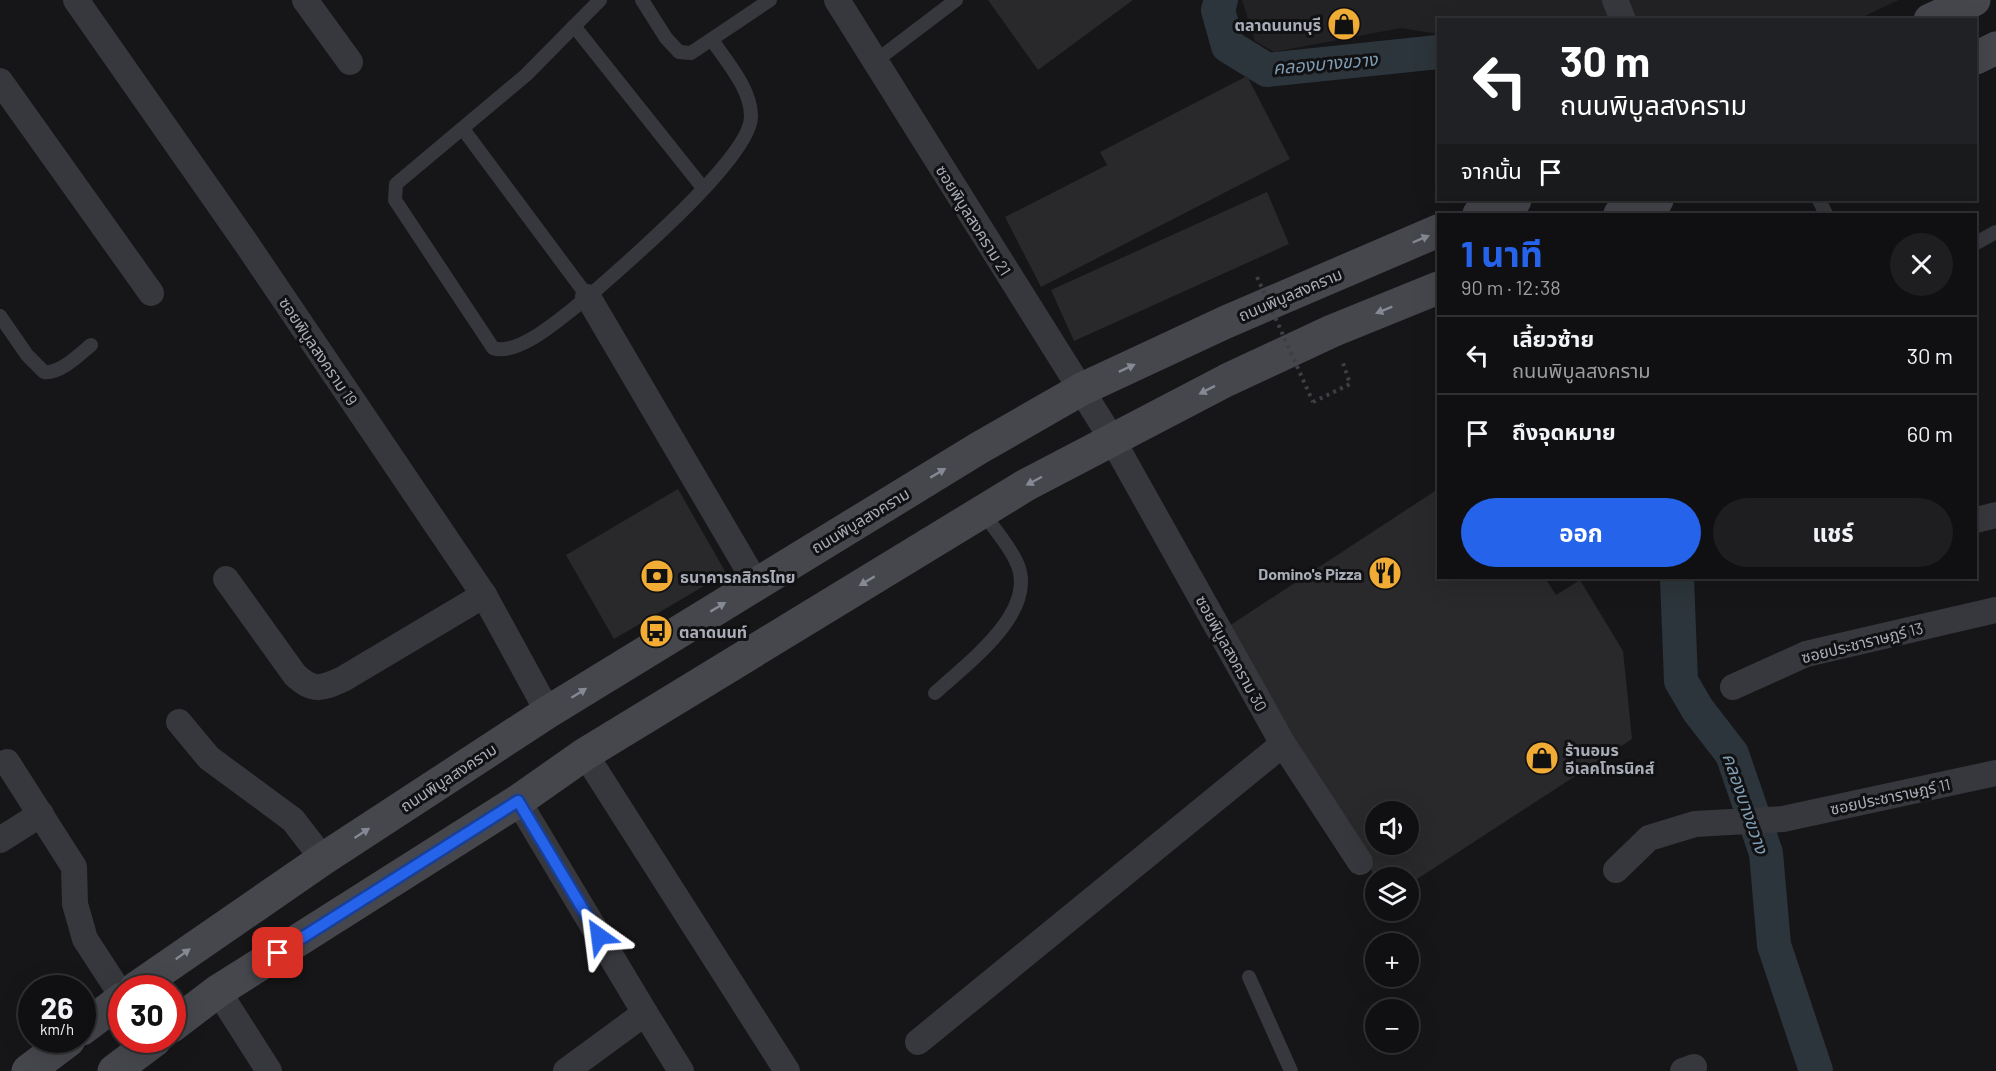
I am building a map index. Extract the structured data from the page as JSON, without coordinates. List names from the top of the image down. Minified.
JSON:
{"streets":{"main road":["ถนนพิบูลสงคราม"],"street":["ซอยพิบูลสงคราม 21","ซอยพิบูลสงคราม 19","ซอยประชาราษฎร์ 13","ซอยพิบูลสงคราม 30","ซอยประชาราษฎร์ 11"]},"crossings":[["ซอยพิบูลสงคราม 21","ถนนพิบูลสงคราม"],["ซอยพิบูลสงคราม 21","ซอยพิบูลสงคราม 30"],["ถนนพิบูลสงคราม","ซอยพิบูลสงคราม 19"]],"water":["คลองบางขวาง"],"places":{"shop":["ตลาดนนทบุรี","ร้านอมร อีเลคโทรนิคส์"],"restaurant":["Domino's Pizza"],"bank":["ธนาคารกสิกรไทย"],"bus stop":["ตลาดนนท์"]},"page":{"turn":["30 m","ถนนพิบูลสงคราม"],"then":"จากนั้น","heading":["1 นาที","90 m · 12:38"],"list":[{"name":"เลี้ยวซ้าย","note":"ถนนพิบูลสงคราม","value":"30 m"},{"name":"ถึงจุดหมาย","value":"60 m"}],"buttons":["ออก","แชร์"],"map_buttons":["+","−"],"speed":"26 km/h","limit":"30"}}
